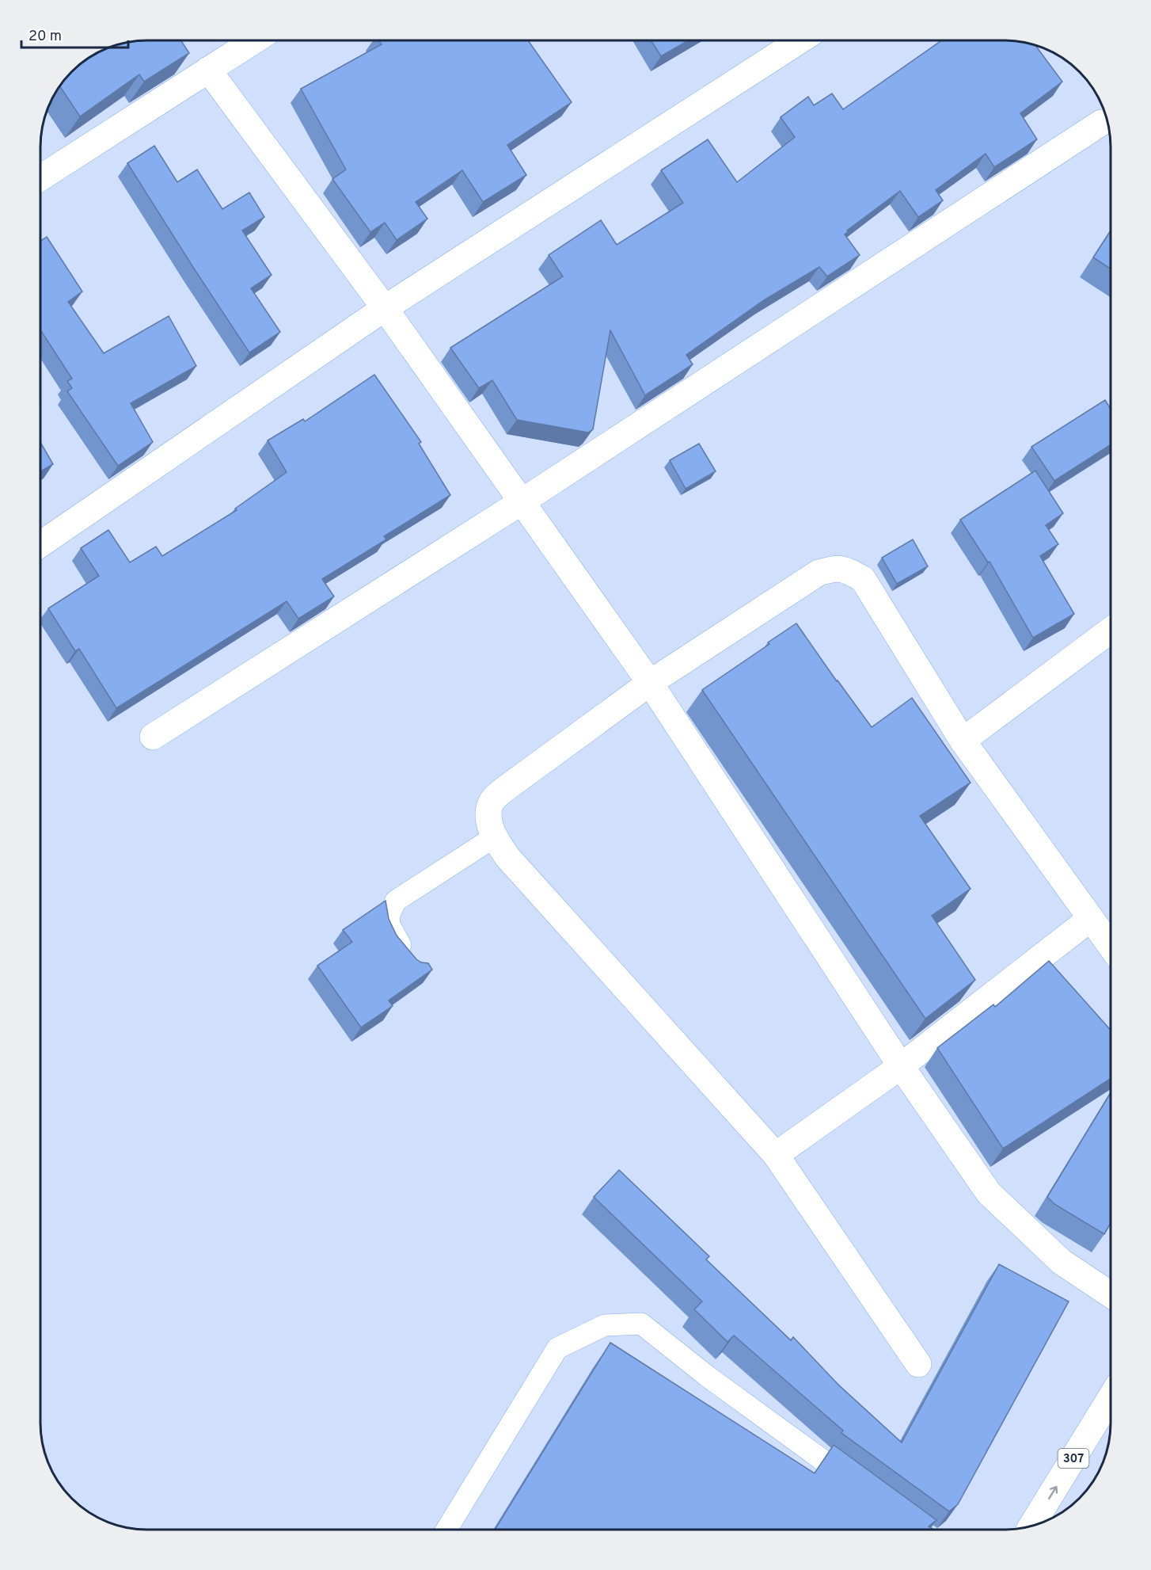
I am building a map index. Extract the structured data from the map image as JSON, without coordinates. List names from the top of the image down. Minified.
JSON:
{"streets":{"street":["307"]},"scale_bar":"20 m"}
